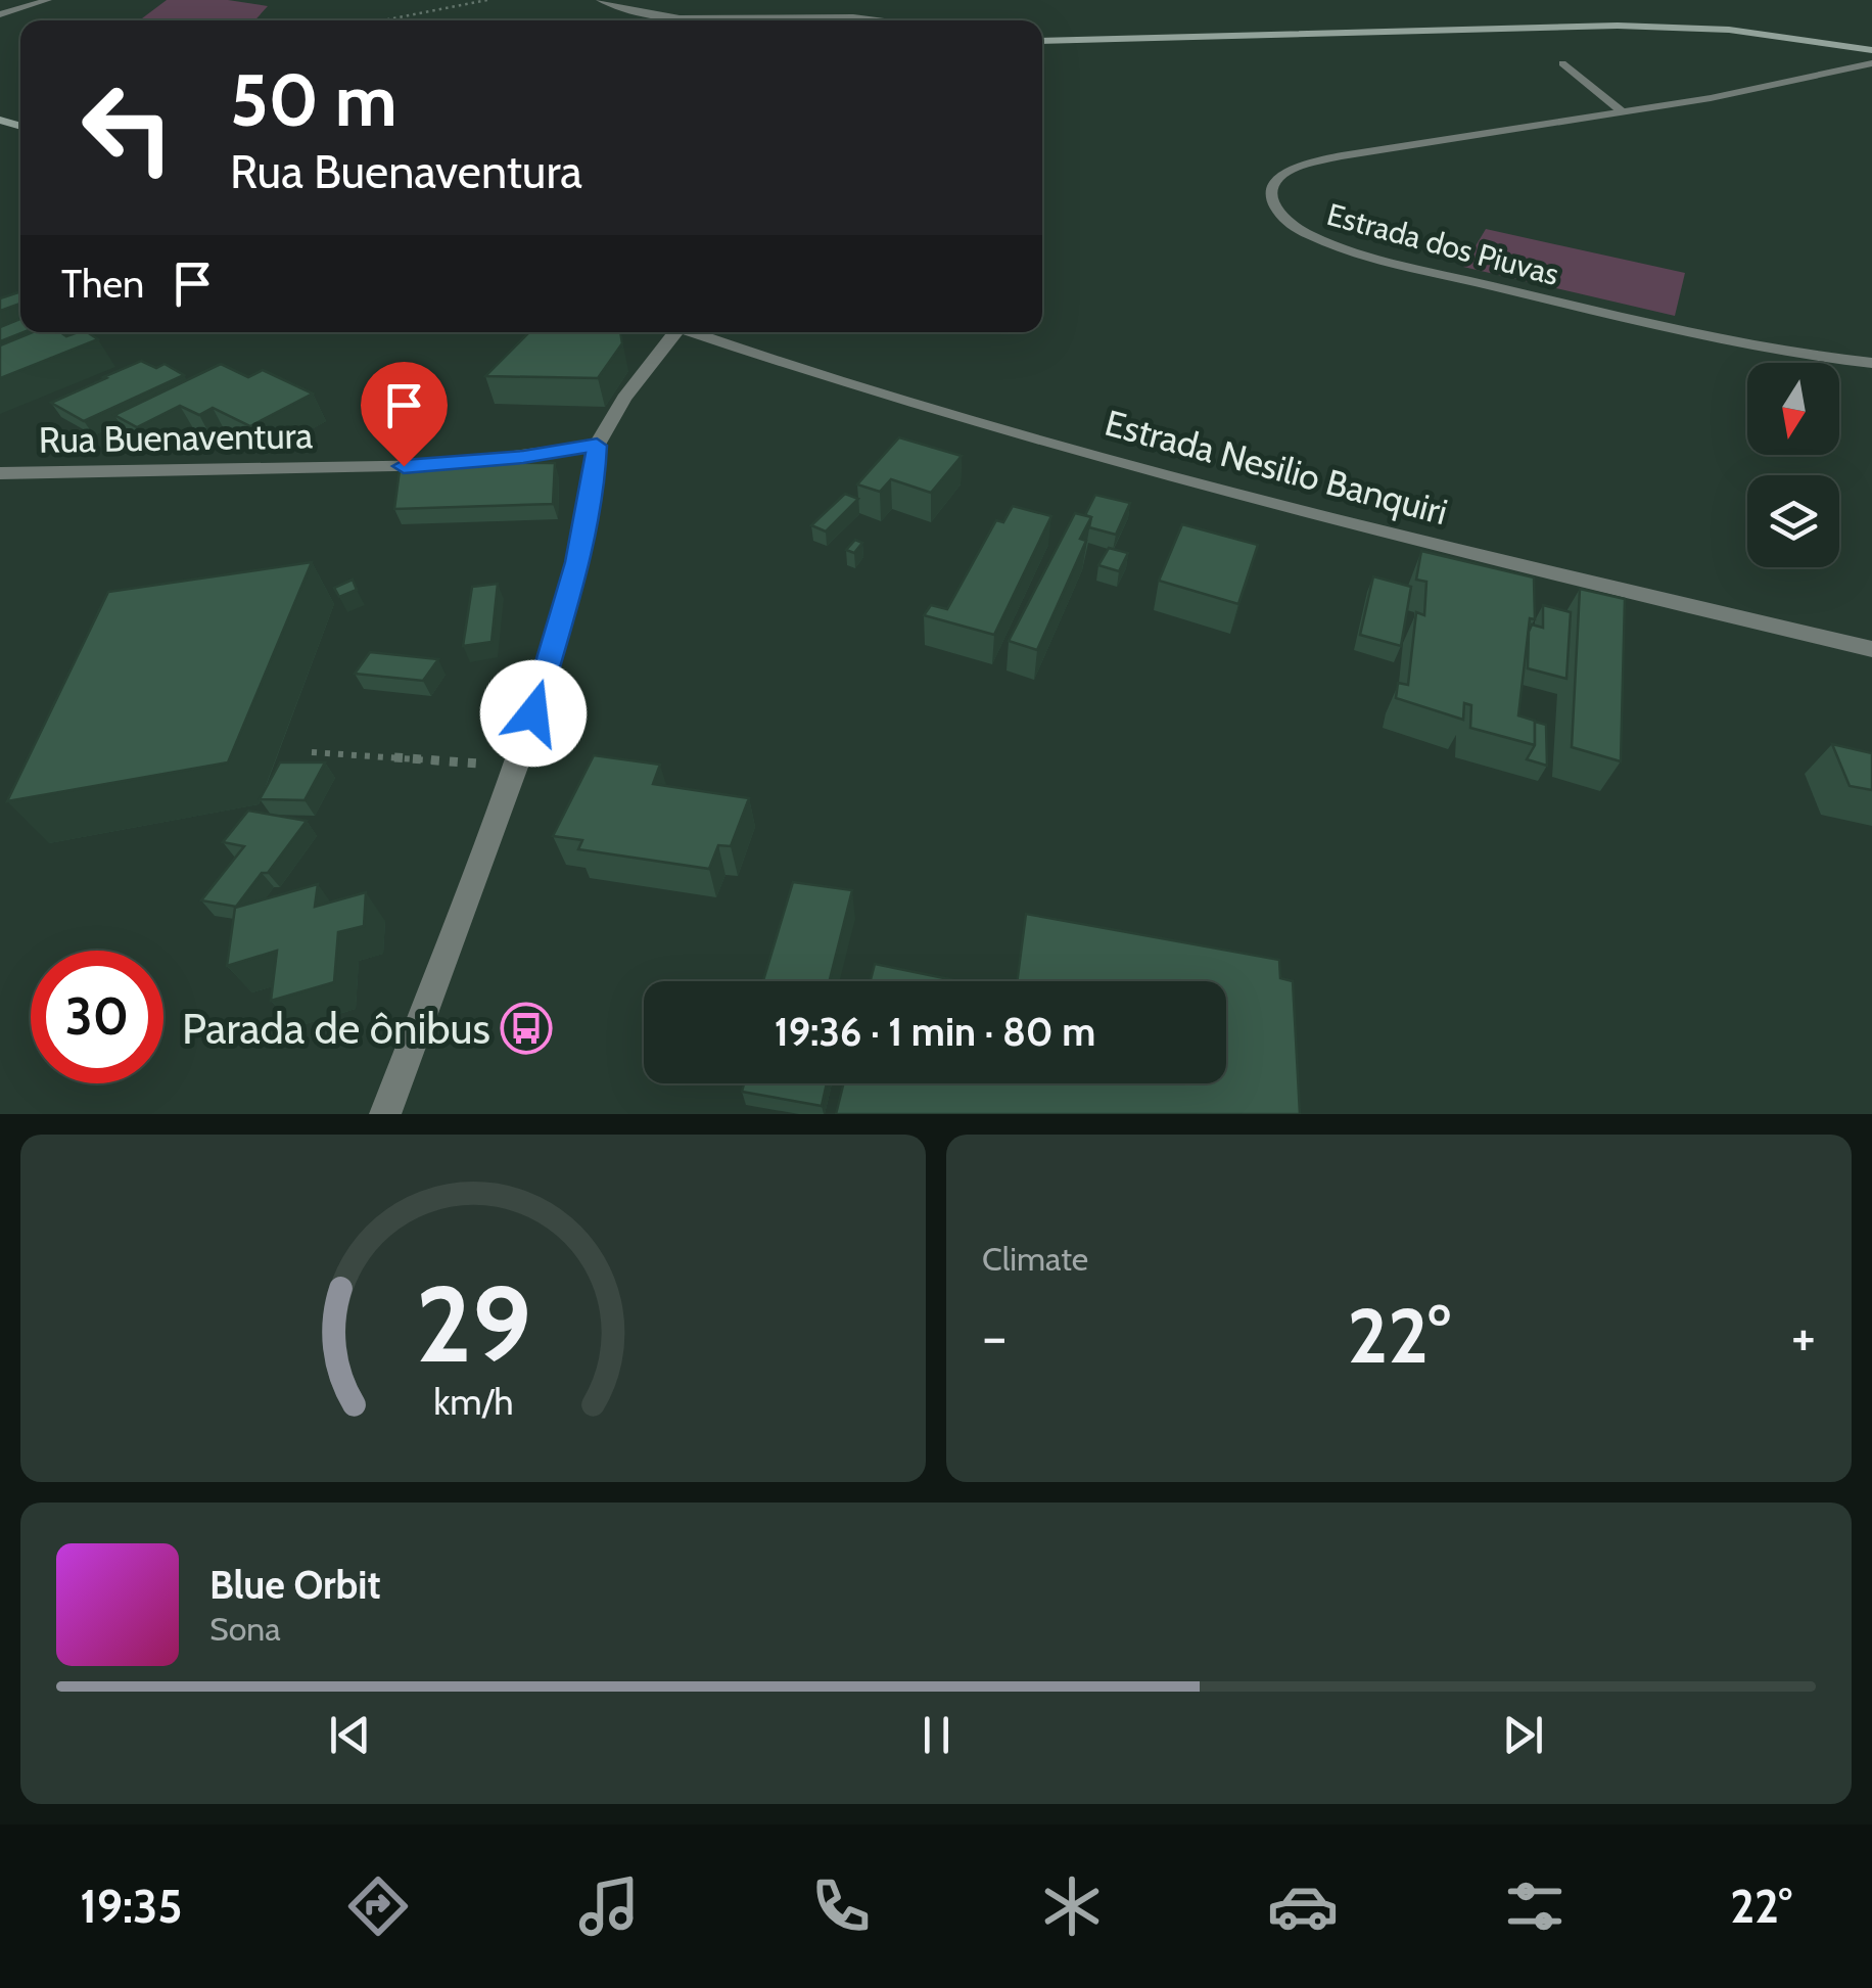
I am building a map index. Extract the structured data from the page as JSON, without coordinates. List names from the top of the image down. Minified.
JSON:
{"streets":{"street":["Estrada dos Piuvas","Rua Buenaventura","Estrada Nesilio Banquiri"]},"places":{"bus stop":["Parada de ônibus"]},"north":"bottom","page":{"turn":["50 m","Rua Buenaventura"],"then":"Then","limit":"30","trip":"19:36 · 1 min · 80 m","tile":"Climate","heat":["−","22°","+"],"song":["Blue Orbit","Sona"],"tabs":["19:35","22°"],"gauge":["29","km/h"]}}
